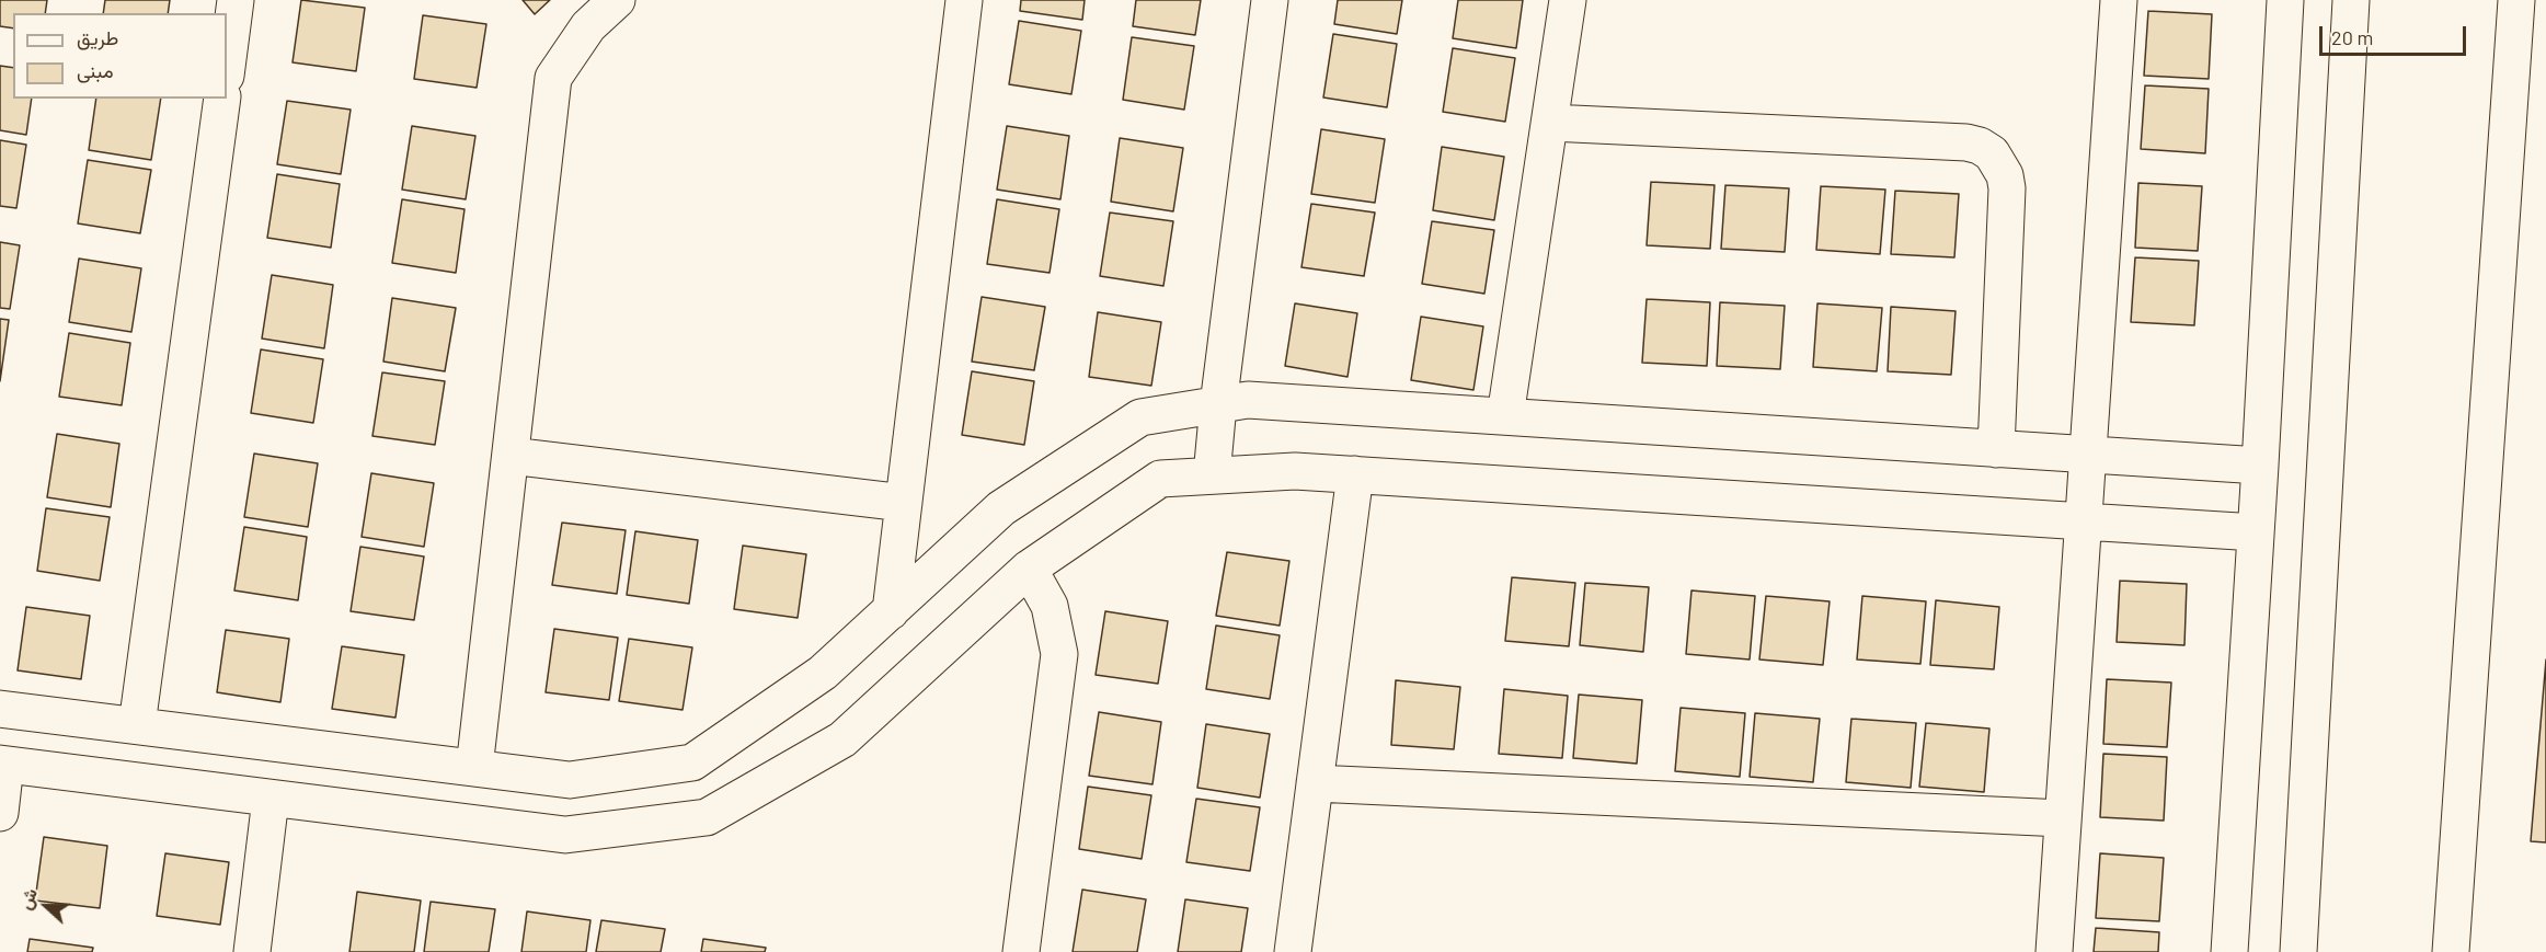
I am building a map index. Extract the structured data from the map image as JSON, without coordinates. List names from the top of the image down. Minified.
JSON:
{"legend":["طريق","مبنى"],"scale_bar":"20 m","north":"left"}
